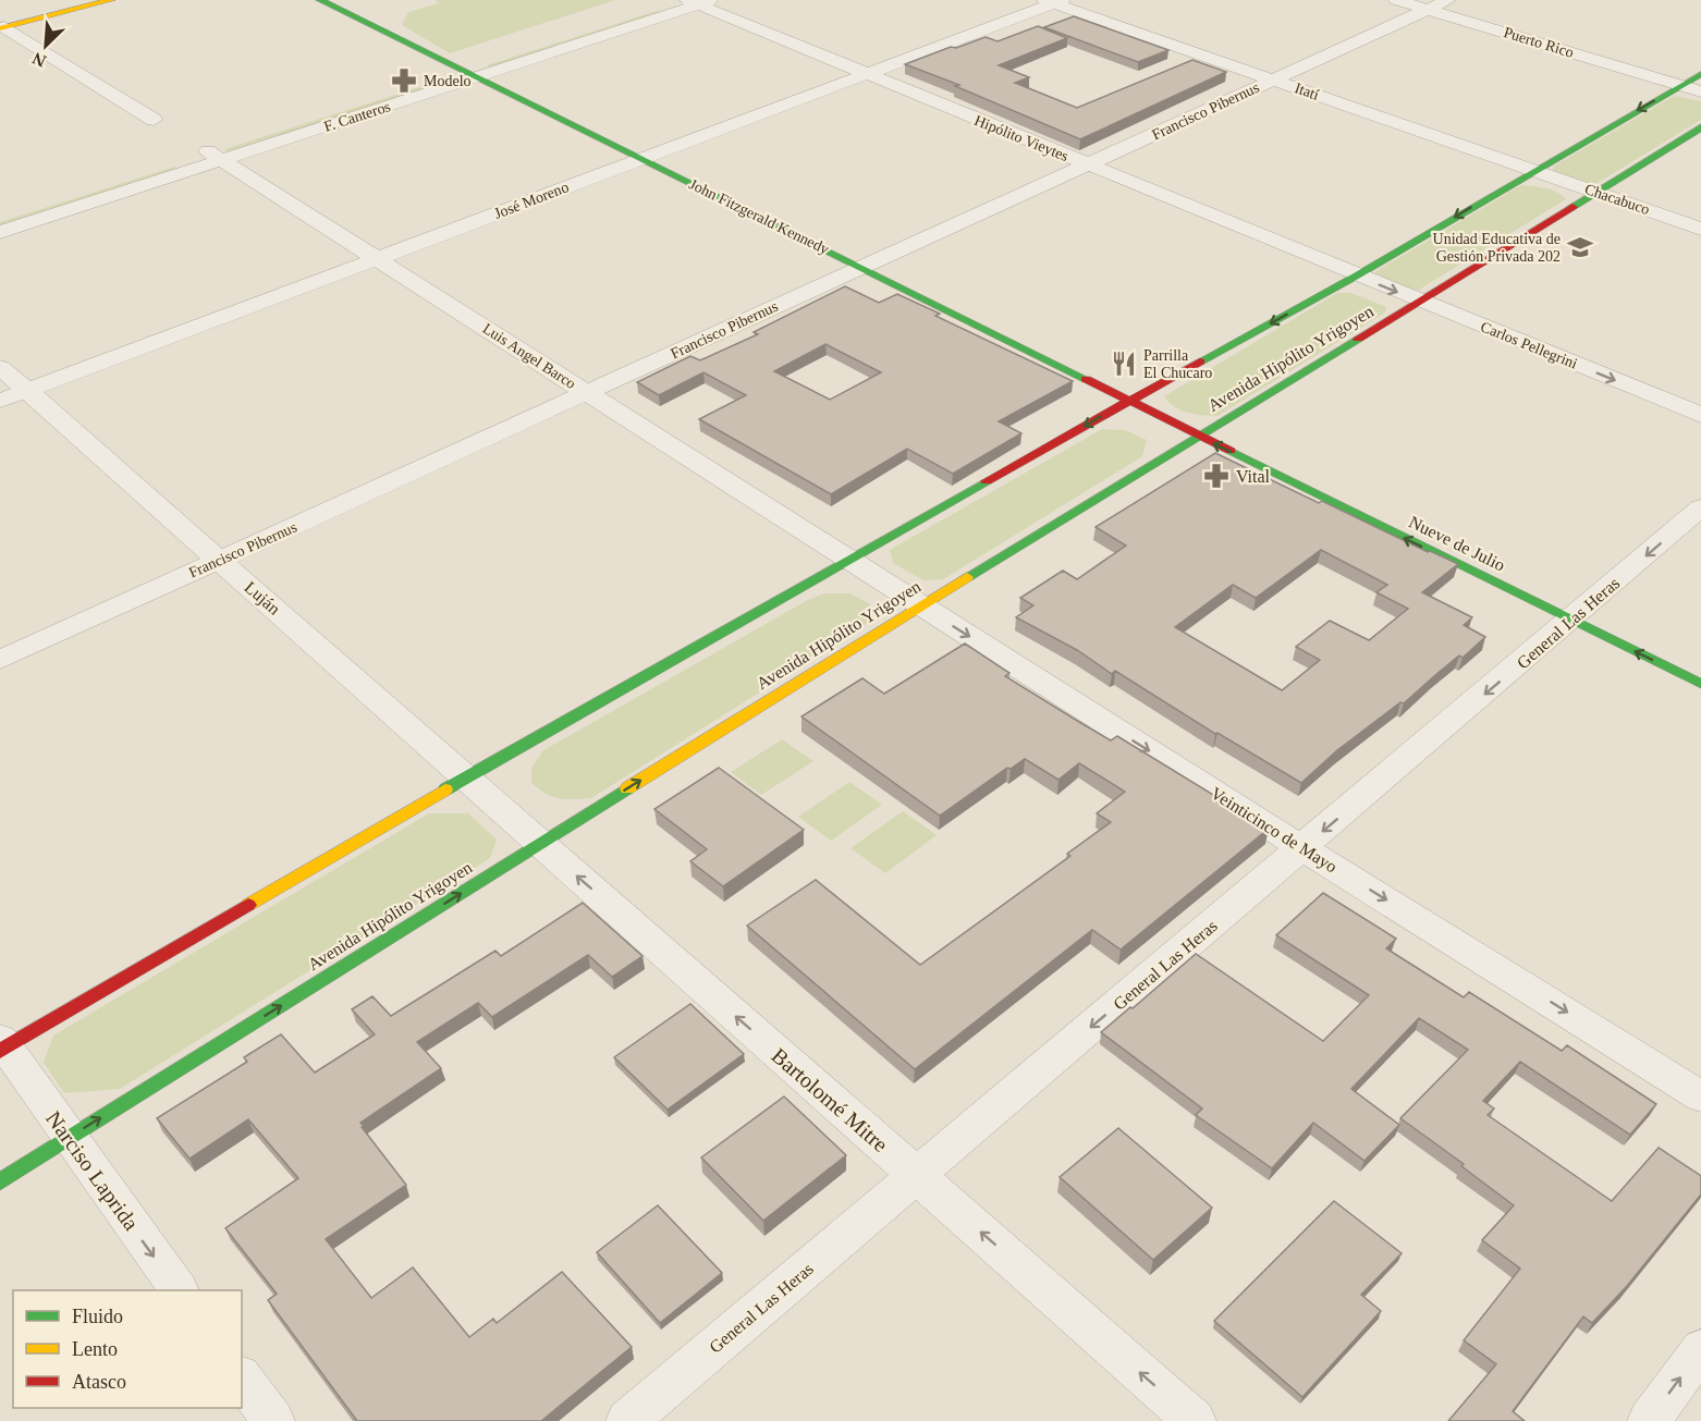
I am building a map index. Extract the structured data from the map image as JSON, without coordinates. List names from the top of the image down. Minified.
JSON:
{"streets":{"main road":["John Fitzgerald Kennedy","Avenida Hipólito Yrigoyen","Nueve de Julio"],"street":["Puerto Rico","Itatí","Francisco Pibernus","F. Canteros","Hipólito Vieytes","Chacabuco","José Moreno","Carlos Pellegrini","Luis Angel Barco","Luján","General Las Heras","Veinticinco de Mayo","Bartolomé Mitre","Narciso Laprida"]},"crossings":[["Puerto Rico","Francisco Pibernus"],["Puerto Rico","Avenida Hipólito Yrigoyen"],["Itatí","Francisco Pibernus"],["Itatí","Chacabuco"],["Itatí","José Moreno"],["Itatí","Avenida Hipólito Yrigoyen"],["Francisco Pibernus","Hipólito Vieytes"],["Francisco Pibernus","John Fitzgerald Kennedy"],["Francisco Pibernus","Luis Angel Barco"],["Francisco Pibernus","Luján"],["F. Canteros","Hipólito Vieytes"],["F. Canteros","John Fitzgerald Kennedy"],["F. Canteros","Luis Angel Barco"],["Hipólito Vieytes","José Moreno"],["Hipólito Vieytes","Carlos Pellegrini"],["Hipólito Vieytes","Avenida Hipólito Yrigoyen"],["Chacabuco","Avenida Hipólito Yrigoyen"],["José Moreno","John Fitzgerald Kennedy"],["José Moreno","Luis Angel Barco"],["José Moreno","Luján"],["John Fitzgerald Kennedy","Avenida Hipólito Yrigoyen"],["John Fitzgerald Kennedy","Nueve de Julio"],["Carlos Pellegrini","Avenida Hipólito Yrigoyen"],["Luis Angel Barco","Avenida Hipólito Yrigoyen"],["Luis Angel Barco","Veinticinco de Mayo"],["Avenida Hipólito Yrigoyen","Nueve de Julio"],["Avenida Hipólito Yrigoyen","Luján"],["Avenida Hipólito Yrigoyen","Veinticinco de Mayo"],["Avenida Hipólito Yrigoyen","Bartolomé Mitre"],["Avenida Hipólito Yrigoyen","Narciso Laprida"],["Nueve de Julio","General Las Heras"],["Luján","Bartolomé Mitre"],["General Las Heras","Veinticinco de Mayo"],["General Las Heras","Bartolomé Mitre"]],"one_way":["Carlos Pellegrini","Nueve de Julio","General Las Heras","Veinticinco de Mayo","Bartolomé Mitre","Narciso Laprida"],"places":{"pharmacy":["Modelo","Vital"],"school or university":["Unidad Educativa de Gestión Privada 202"],"restaurant":["Parrilla El Chucaro"]},"legend":["Fluido","Lento","Atasco"],"north":"bottom left"}
